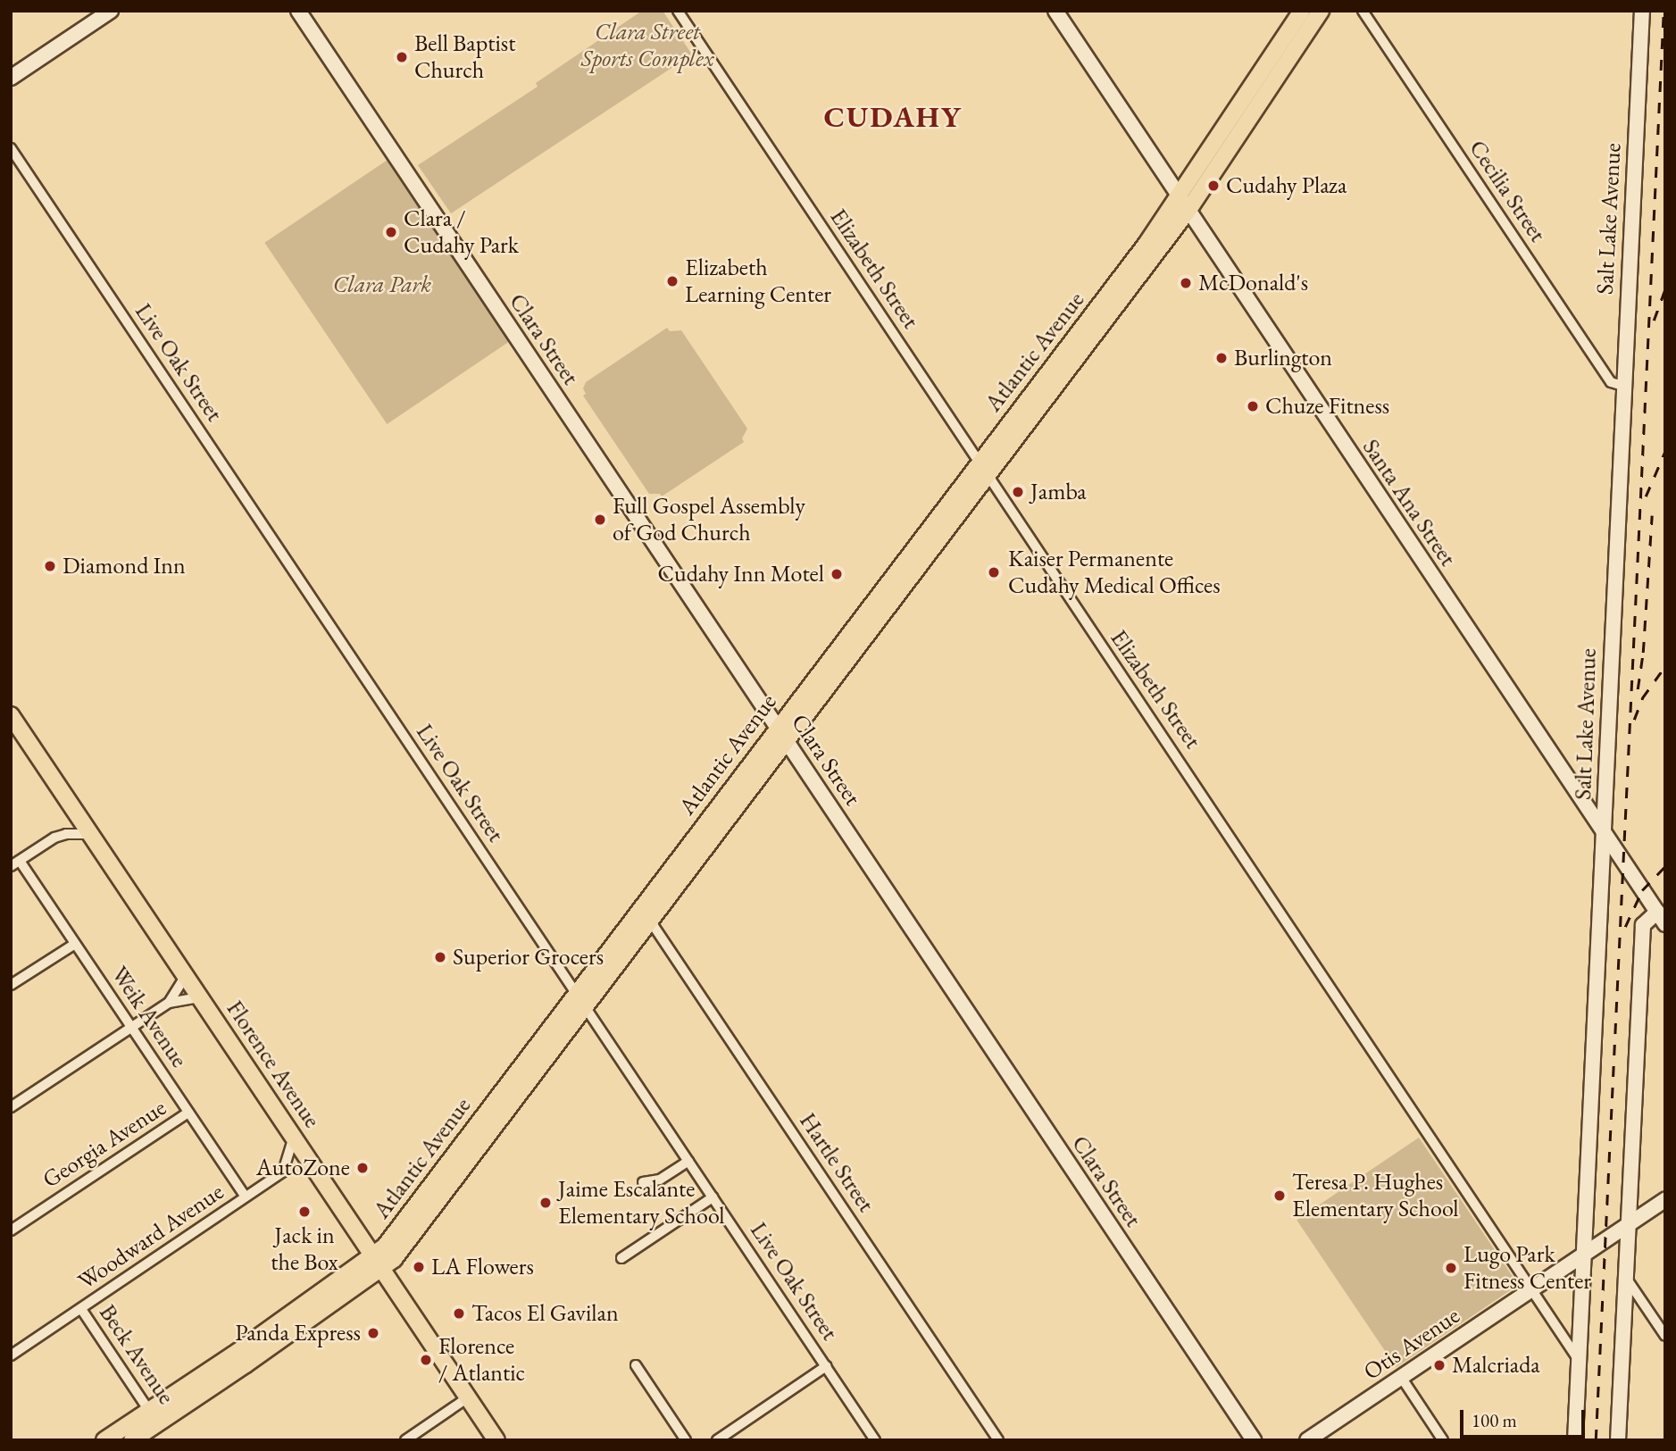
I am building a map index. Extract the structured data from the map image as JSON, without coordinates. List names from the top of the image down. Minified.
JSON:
{"streets":{"main road":["Atlantic Avenue","Florence Avenue"],"street":["Cecilia Street","Salt Lake Avenue","Elizabeth Street","Clara Street","Live Oak Street","Santa Ana Street","Weik Avenue","Georgia Avenue","Hartle Street","Woodward Avenue","Otis Avenue","Beck Avenue"]},"crossings":[["Cecilia Street","Salt Lake Avenue"],["Salt Lake Avenue","Elizabeth Street"],["Salt Lake Avenue","Santa Ana Street"],["Salt Lake Avenue","Otis Avenue"],["Elizabeth Street","Atlantic Avenue"],["Elizabeth Street","Otis Avenue"],["Clara Street","Atlantic Avenue"],["Atlantic Avenue","Live Oak Street"],["Atlantic Avenue","Santa Ana Street"],["Atlantic Avenue","Florence Avenue"],["Atlantic Avenue","Hartle Street"],["Atlantic Avenue","Beck Avenue"],["Weik Avenue","Georgia Avenue"],["Weik Avenue","Woodward Avenue"],["Florence Avenue","Woodward Avenue"],["Woodward Avenue","Beck Avenue"]],"districts":["CUDAHY"],"parks":["Clara Street Sports Complex","Clara Park"],"places":["Bell Baptist Church","Cudahy Plaza","Clara / Cudahy Park","Elizabeth Learning Center","McDonald's","Burlington","Chuze Fitness","Jamba","Full Gospel Assembly of God Church","Diamond Inn","Kaiser Permanente Cudahy Medical Offices","Cudahy Inn Motel","Superior Grocers","AutoZone","Teresa P. Hughes Elementary School","Jaime Escalante Elementary School","Jack in the Box","LA Flowers","Lugo Park Fitness Center","Tacos El Gavilan","Panda Express","Florence / Atlantic","Malcriada"],"scale_bar":"100 m"}
